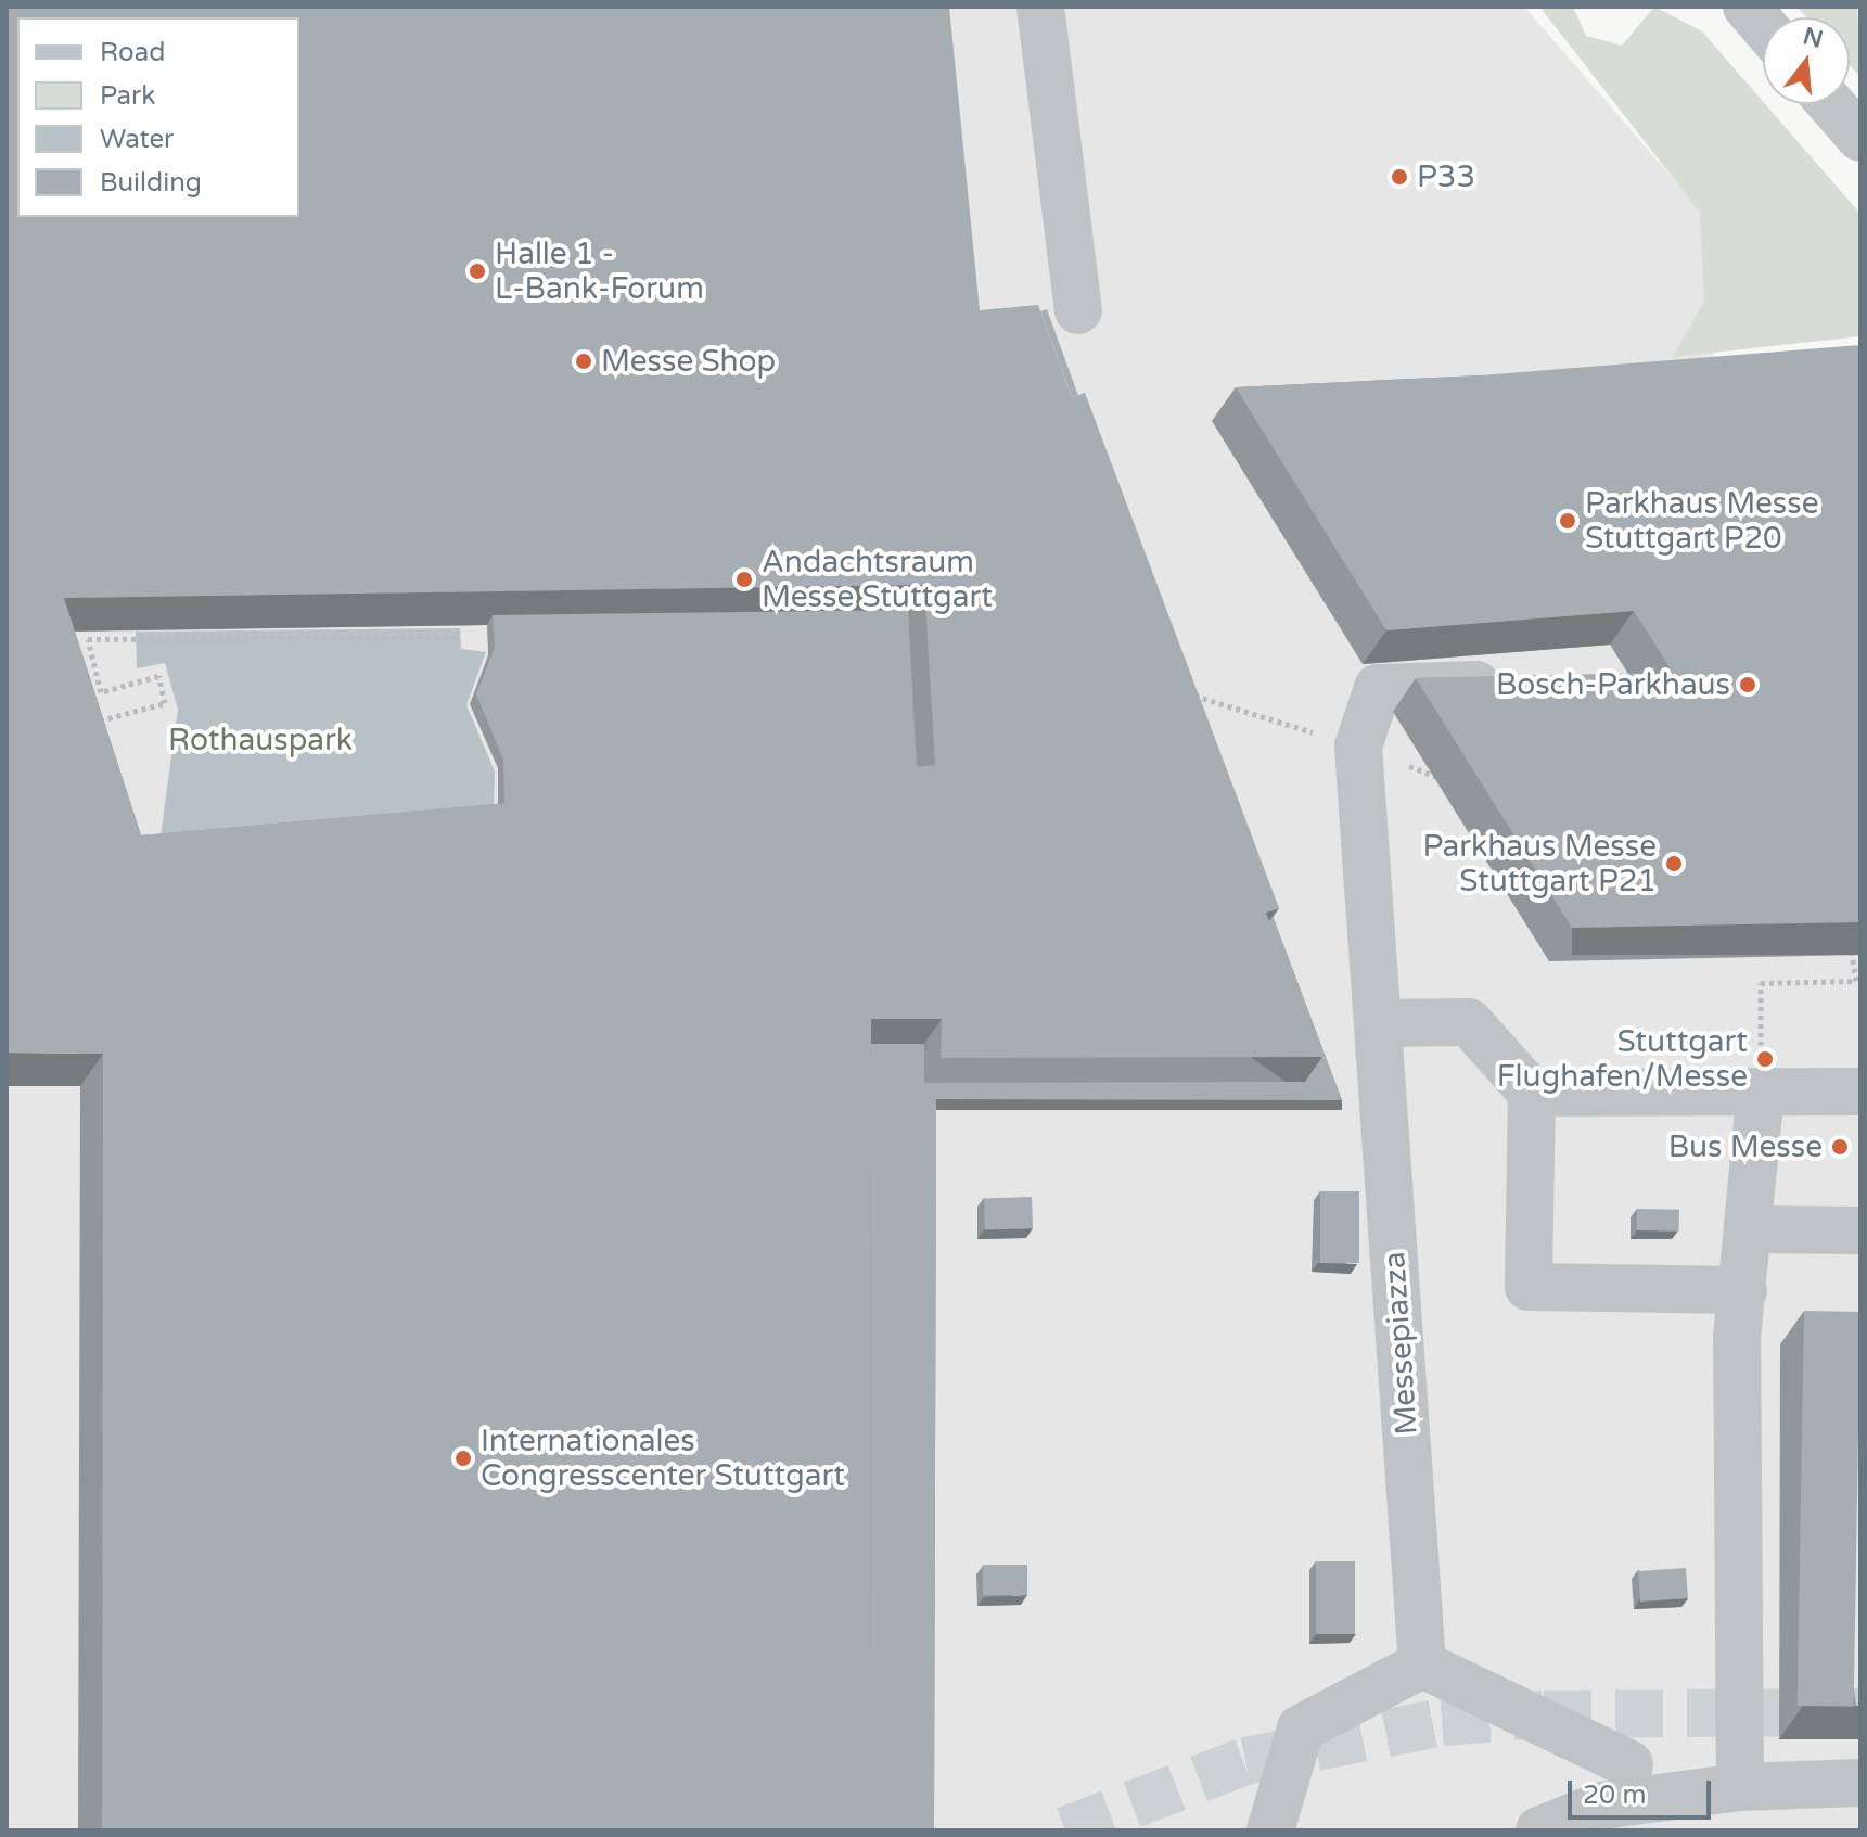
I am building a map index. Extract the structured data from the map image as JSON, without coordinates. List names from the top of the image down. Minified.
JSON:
{"streets":{"street":["Messepiazza"]},"parks":["Rothauspark"],"places":["P33","Halle 1 - L-Bank-Forum","Messe Shop","Parkhaus Messe Stuttgart P20","Andachtsraum Messe Stuttgart","Bosch-Parkhaus","Parkhaus Messe Stuttgart P21","Stuttgart Flughafen/Messe","Bus Messe","Internationales Congresscenter Stuttgart"],"legend":["Road","Park","Water","Building"],"scale_bar":"20 m","north":"top"}
